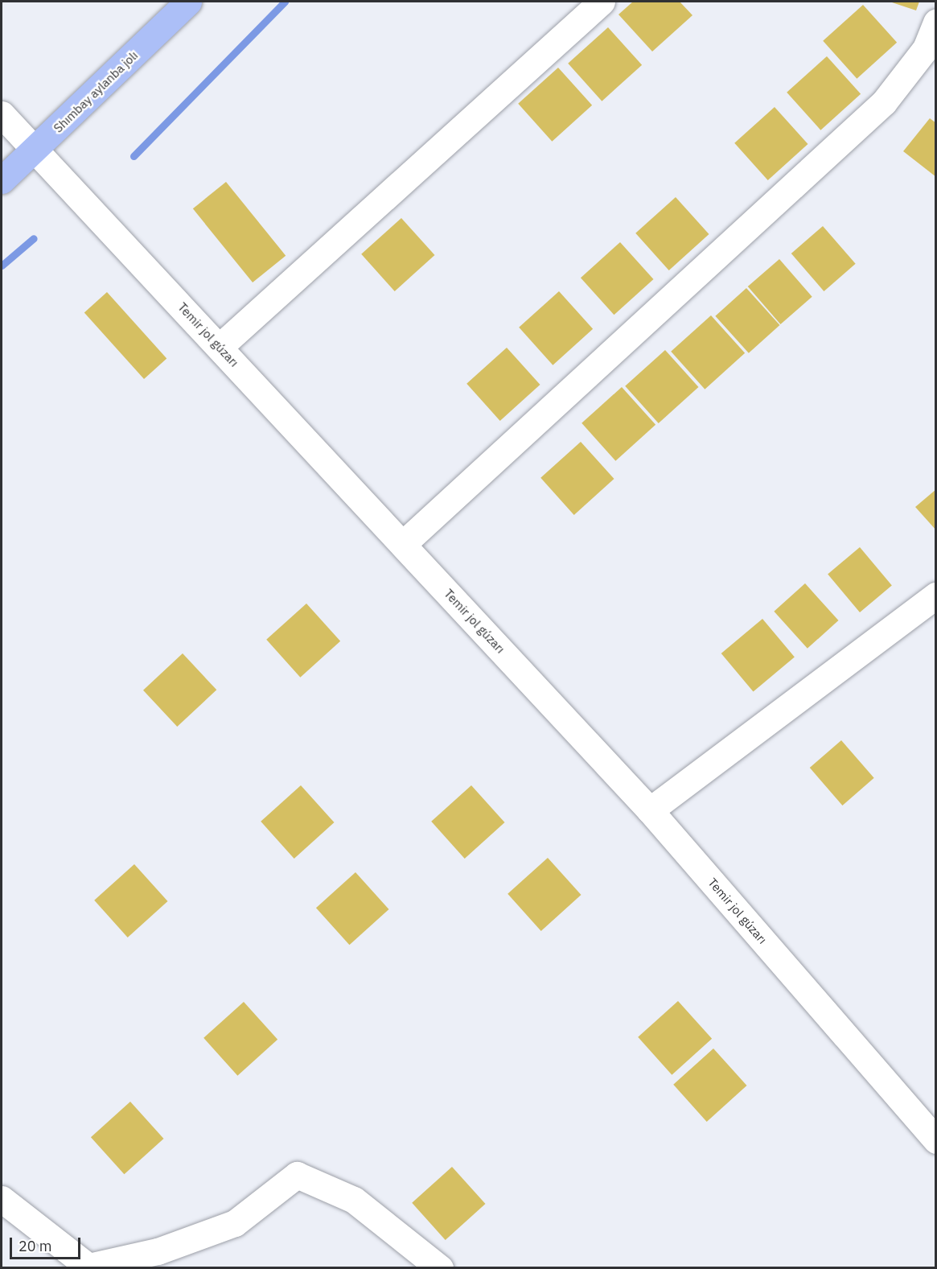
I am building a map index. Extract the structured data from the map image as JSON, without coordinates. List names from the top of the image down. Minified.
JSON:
{"streets":{"main road":["Shımbay aylanba jolı"],"street":["Temir jol gúzarı"]},"crossings":[["Shımbay aylanba jolı","Temir jol gúzarı"]],"scale_bar":"20 m"}
